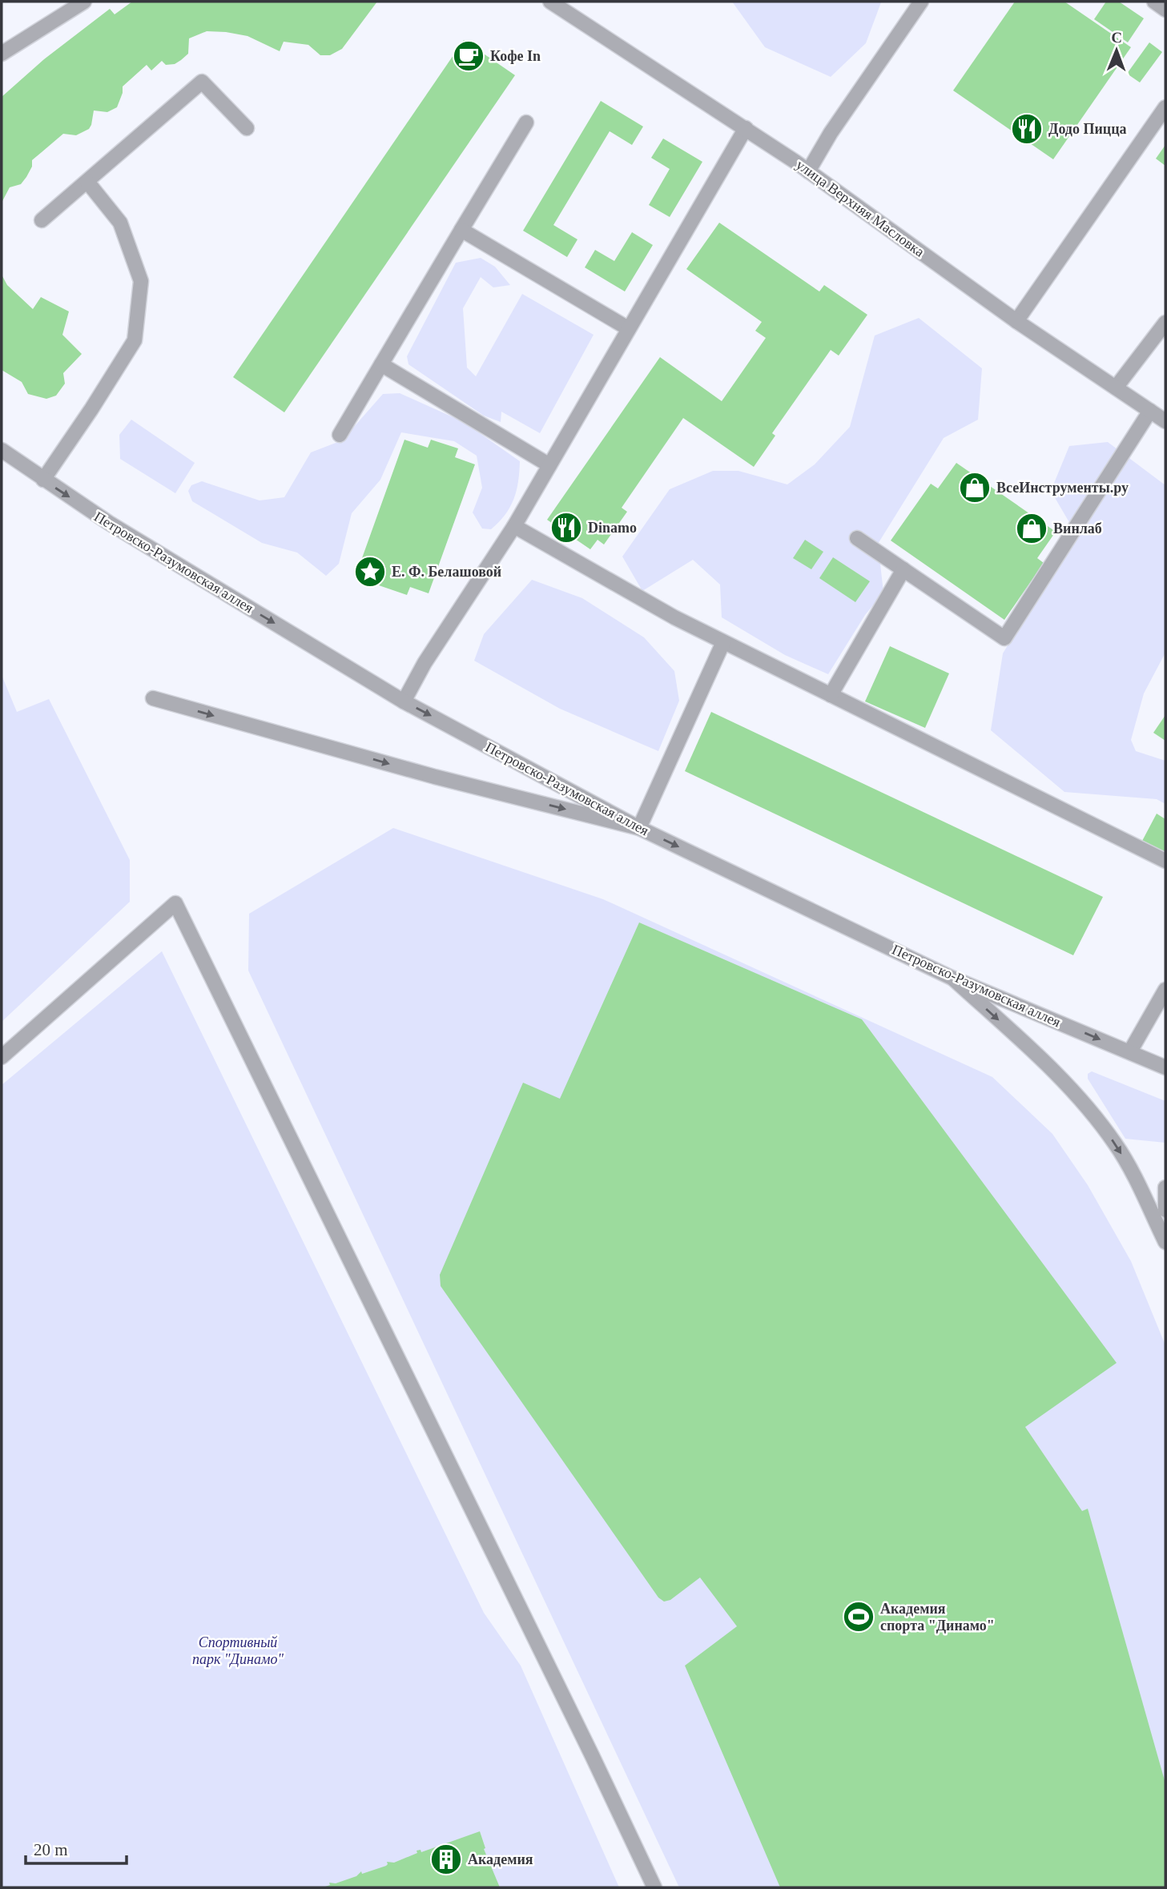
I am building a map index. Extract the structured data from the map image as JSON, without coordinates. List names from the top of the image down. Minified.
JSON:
{"streets":{"street":["улица Верхняя Масловка","Петровско-Разумовская аллея"]},"parks":["Спортивный парк \"Динамо\""],"places":{"cafe":["Кофе In"],"restaurant":["Додо Пицца","Dinamo"],"shop":["ВсеИнструменты.ру","Винлаб"],"place":["Е. Ф. Белашовой"],"sports":["Академия спорта \"Динамо\""],"building":["Академия"]},"scale_bar":"20 m","north":"top"}
